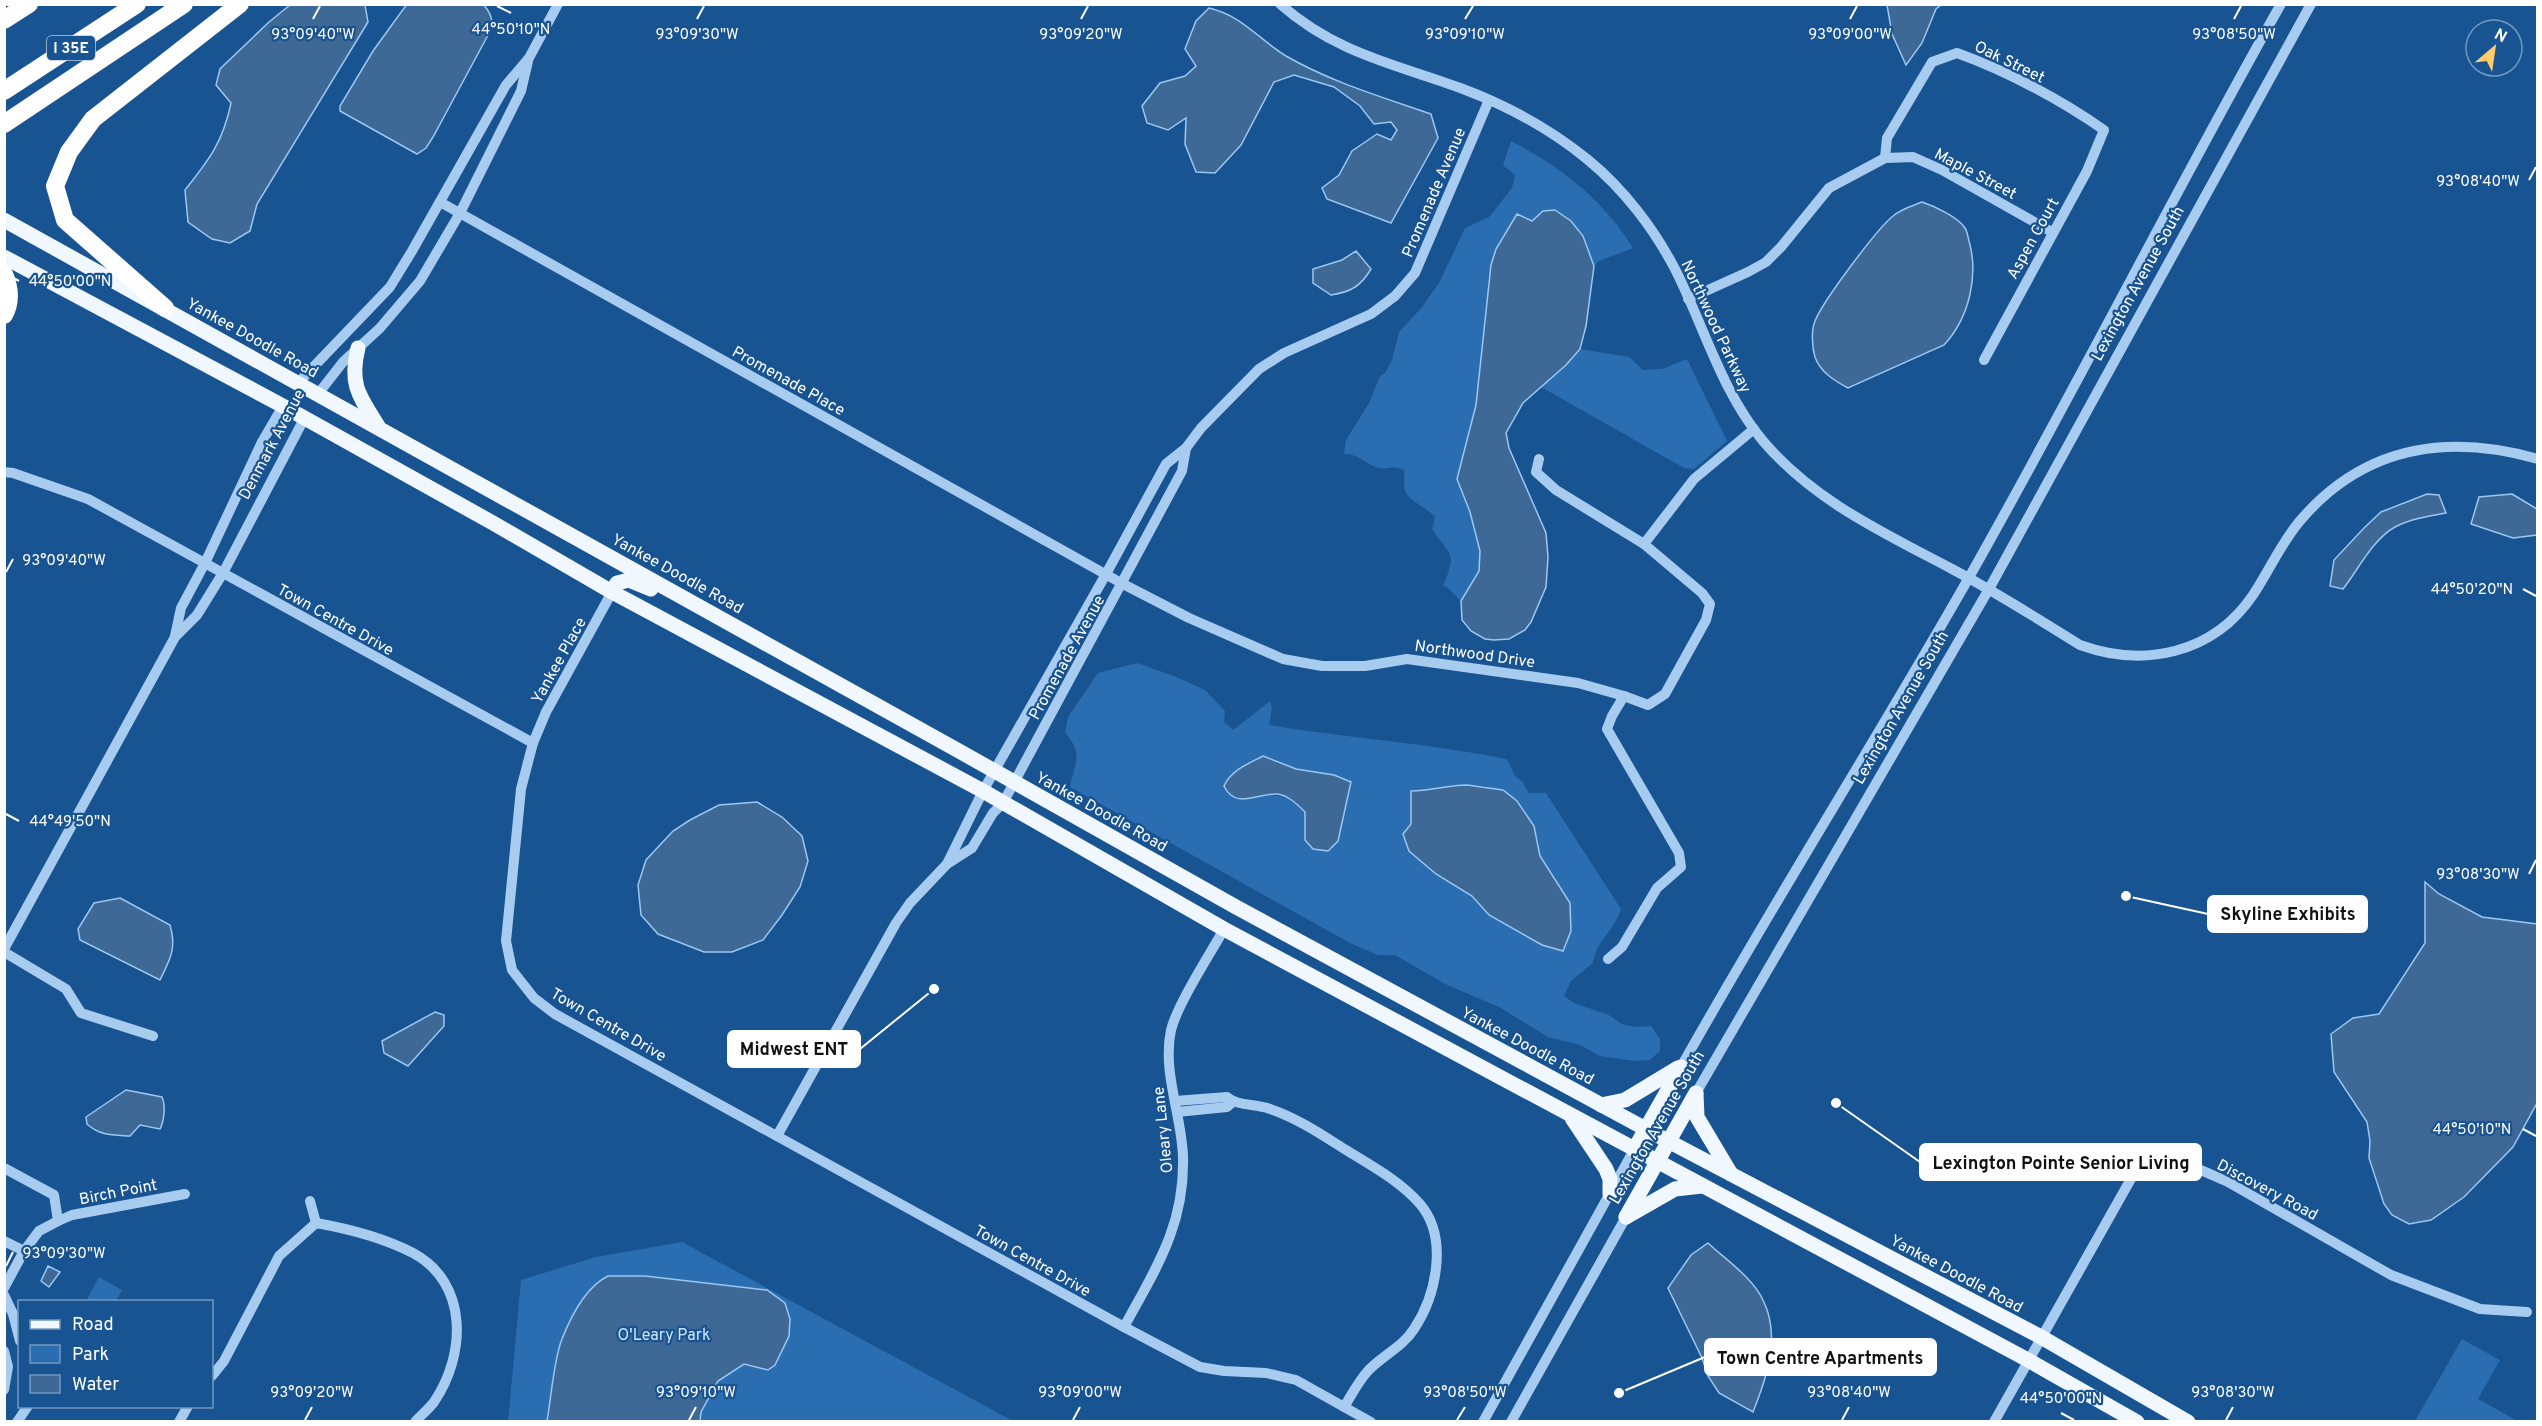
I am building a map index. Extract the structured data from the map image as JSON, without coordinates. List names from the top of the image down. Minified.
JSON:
{"streets":{"highway":["I 35E"],"main road":["Lexington Avenue South","Yankee Doodle Road","Denmark Avenue"],"street":["Oak Street","Maple Street","Promenade Avenue","Aspen Court","Northwood Parkway","Promenade Place","Town Centre Drive","Northwood Drive","Yankee Place","Oleary Lane","Discovery Road","Birch Point"]},"crossings":[["Oak Street","Maple Street"],["Oak Street","Aspen Court"],["Maple Street","Aspen Court"],["Maple Street","Northwood Parkway"],["Promenade Avenue","Northwood Parkway"],["Promenade Avenue","Yankee Doodle Road"],["Promenade Avenue","Promenade Place"],["Promenade Avenue","Town Centre Drive"],["Promenade Avenue","Northwood Drive"],["Lexington Avenue South","Northwood Parkway"],["Lexington Avenue South","Yankee Doodle Road"],["Yankee Doodle Road","Denmark Avenue"],["Yankee Doodle Road","Discovery Road"],["Promenade Place","Denmark Avenue"],["Promenade Place","Northwood Drive"],["Denmark Avenue","Town Centre Drive"],["Town Centre Drive","Yankee Place"],["Town Centre Drive","Oleary Lane"]],"parks":["O'Leary Park"],"places":["Skyline Exhibits","Midwest ENT","Lexington Pointe Senior Living","Town Centre Apartments"],"legend":["Road","Park","Water"],"north":"top right","coordinates":["44°50'10\"N","93°09'40\"W","93°09'30\"W","93°09'20\"W","93°09'10\"W","93°09'00\"W","93°08'50\"W","93°08'40\"W","44°50'00\"N","44°50'20\"N","44°49'50\"N","93°08'30\"W"]}
